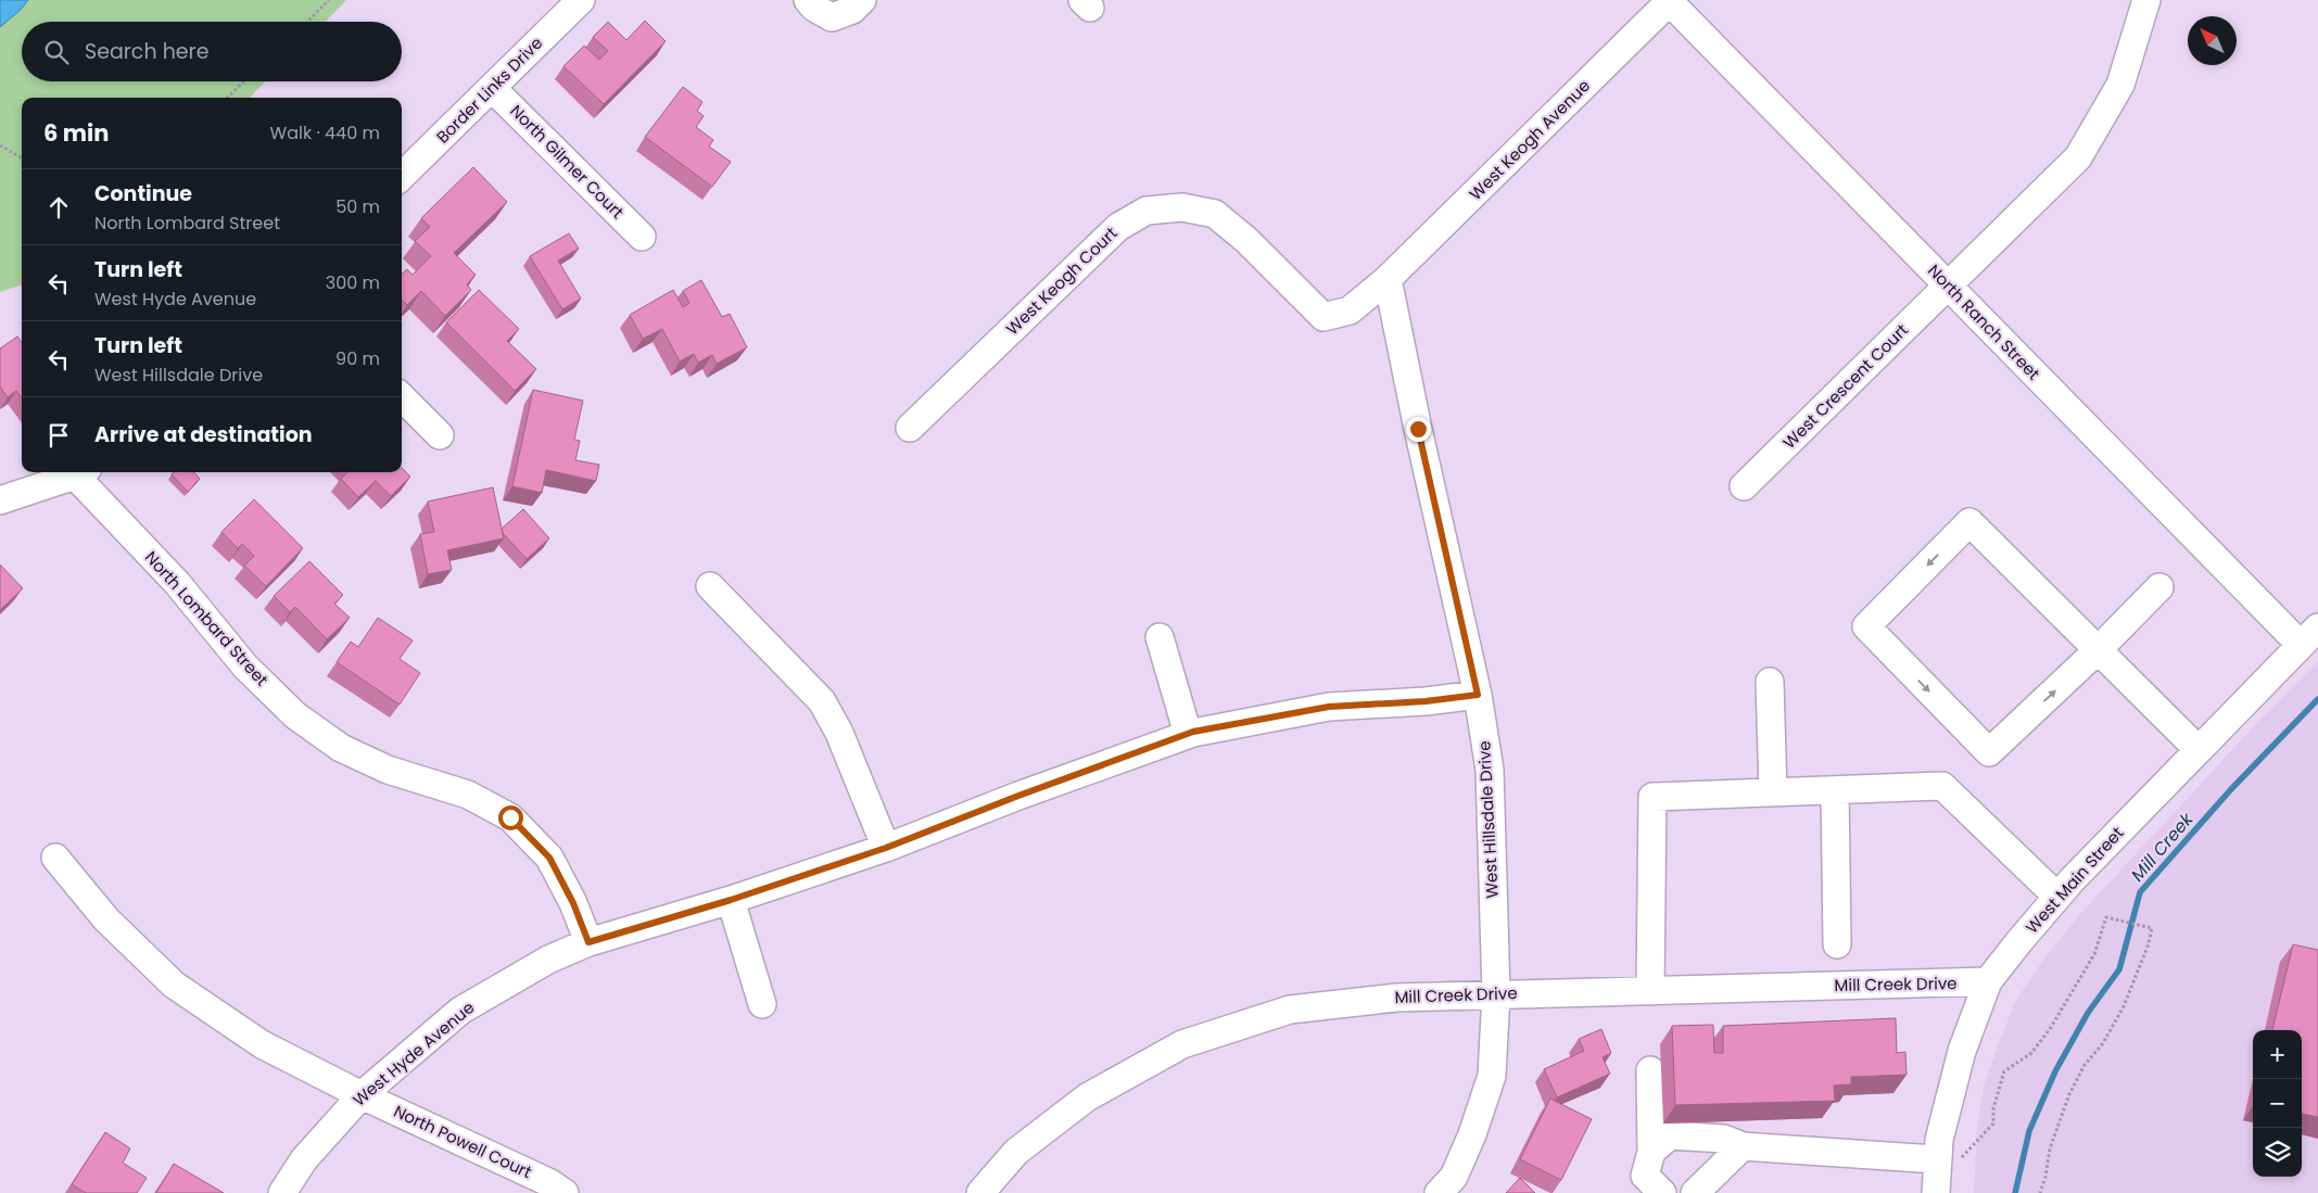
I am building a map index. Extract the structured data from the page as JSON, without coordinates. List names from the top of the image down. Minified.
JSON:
{"streets":{"street":["Border Links Drive","West Keogh Avenue","North Gilmer Court","West Keogh Court","North Ranch Street","West Crescent Court","North Lombard Street","West Hillsdale Drive","West Main Street","Mill Creek Drive","West Hyde Avenue","North Powell Court"]},"crossings":[["Border Links Drive","North Gilmer Court"],["West Keogh Avenue","West Keogh Court"],["West Keogh Avenue","North Ranch Street"],["West Keogh Avenue","West Hillsdale Drive"],["West Keogh Court","West Hillsdale Drive"],["North Ranch Street","West Crescent Court"],["North Ranch Street","West Main Street"],["North Lombard Street","West Hyde Avenue"],["West Hillsdale Drive","Mill Creek Drive"],["West Hillsdale Drive","West Hyde Avenue"],["West Main Street","Mill Creek Drive"],["West Hyde Avenue","North Powell Court"]],"water":["Mill Creek"],"north":"top left","page":{"search":"Search here","heading":["6 min","Walk · 440 m"],"list":[["Continue","North Lombard Street","50 m"],["Turn left","West Hyde Avenue","300 m"],["Turn left","West Hillsdale Drive","90 m"],"Arrive at destination"],"map_buttons":["+","−"]}}
